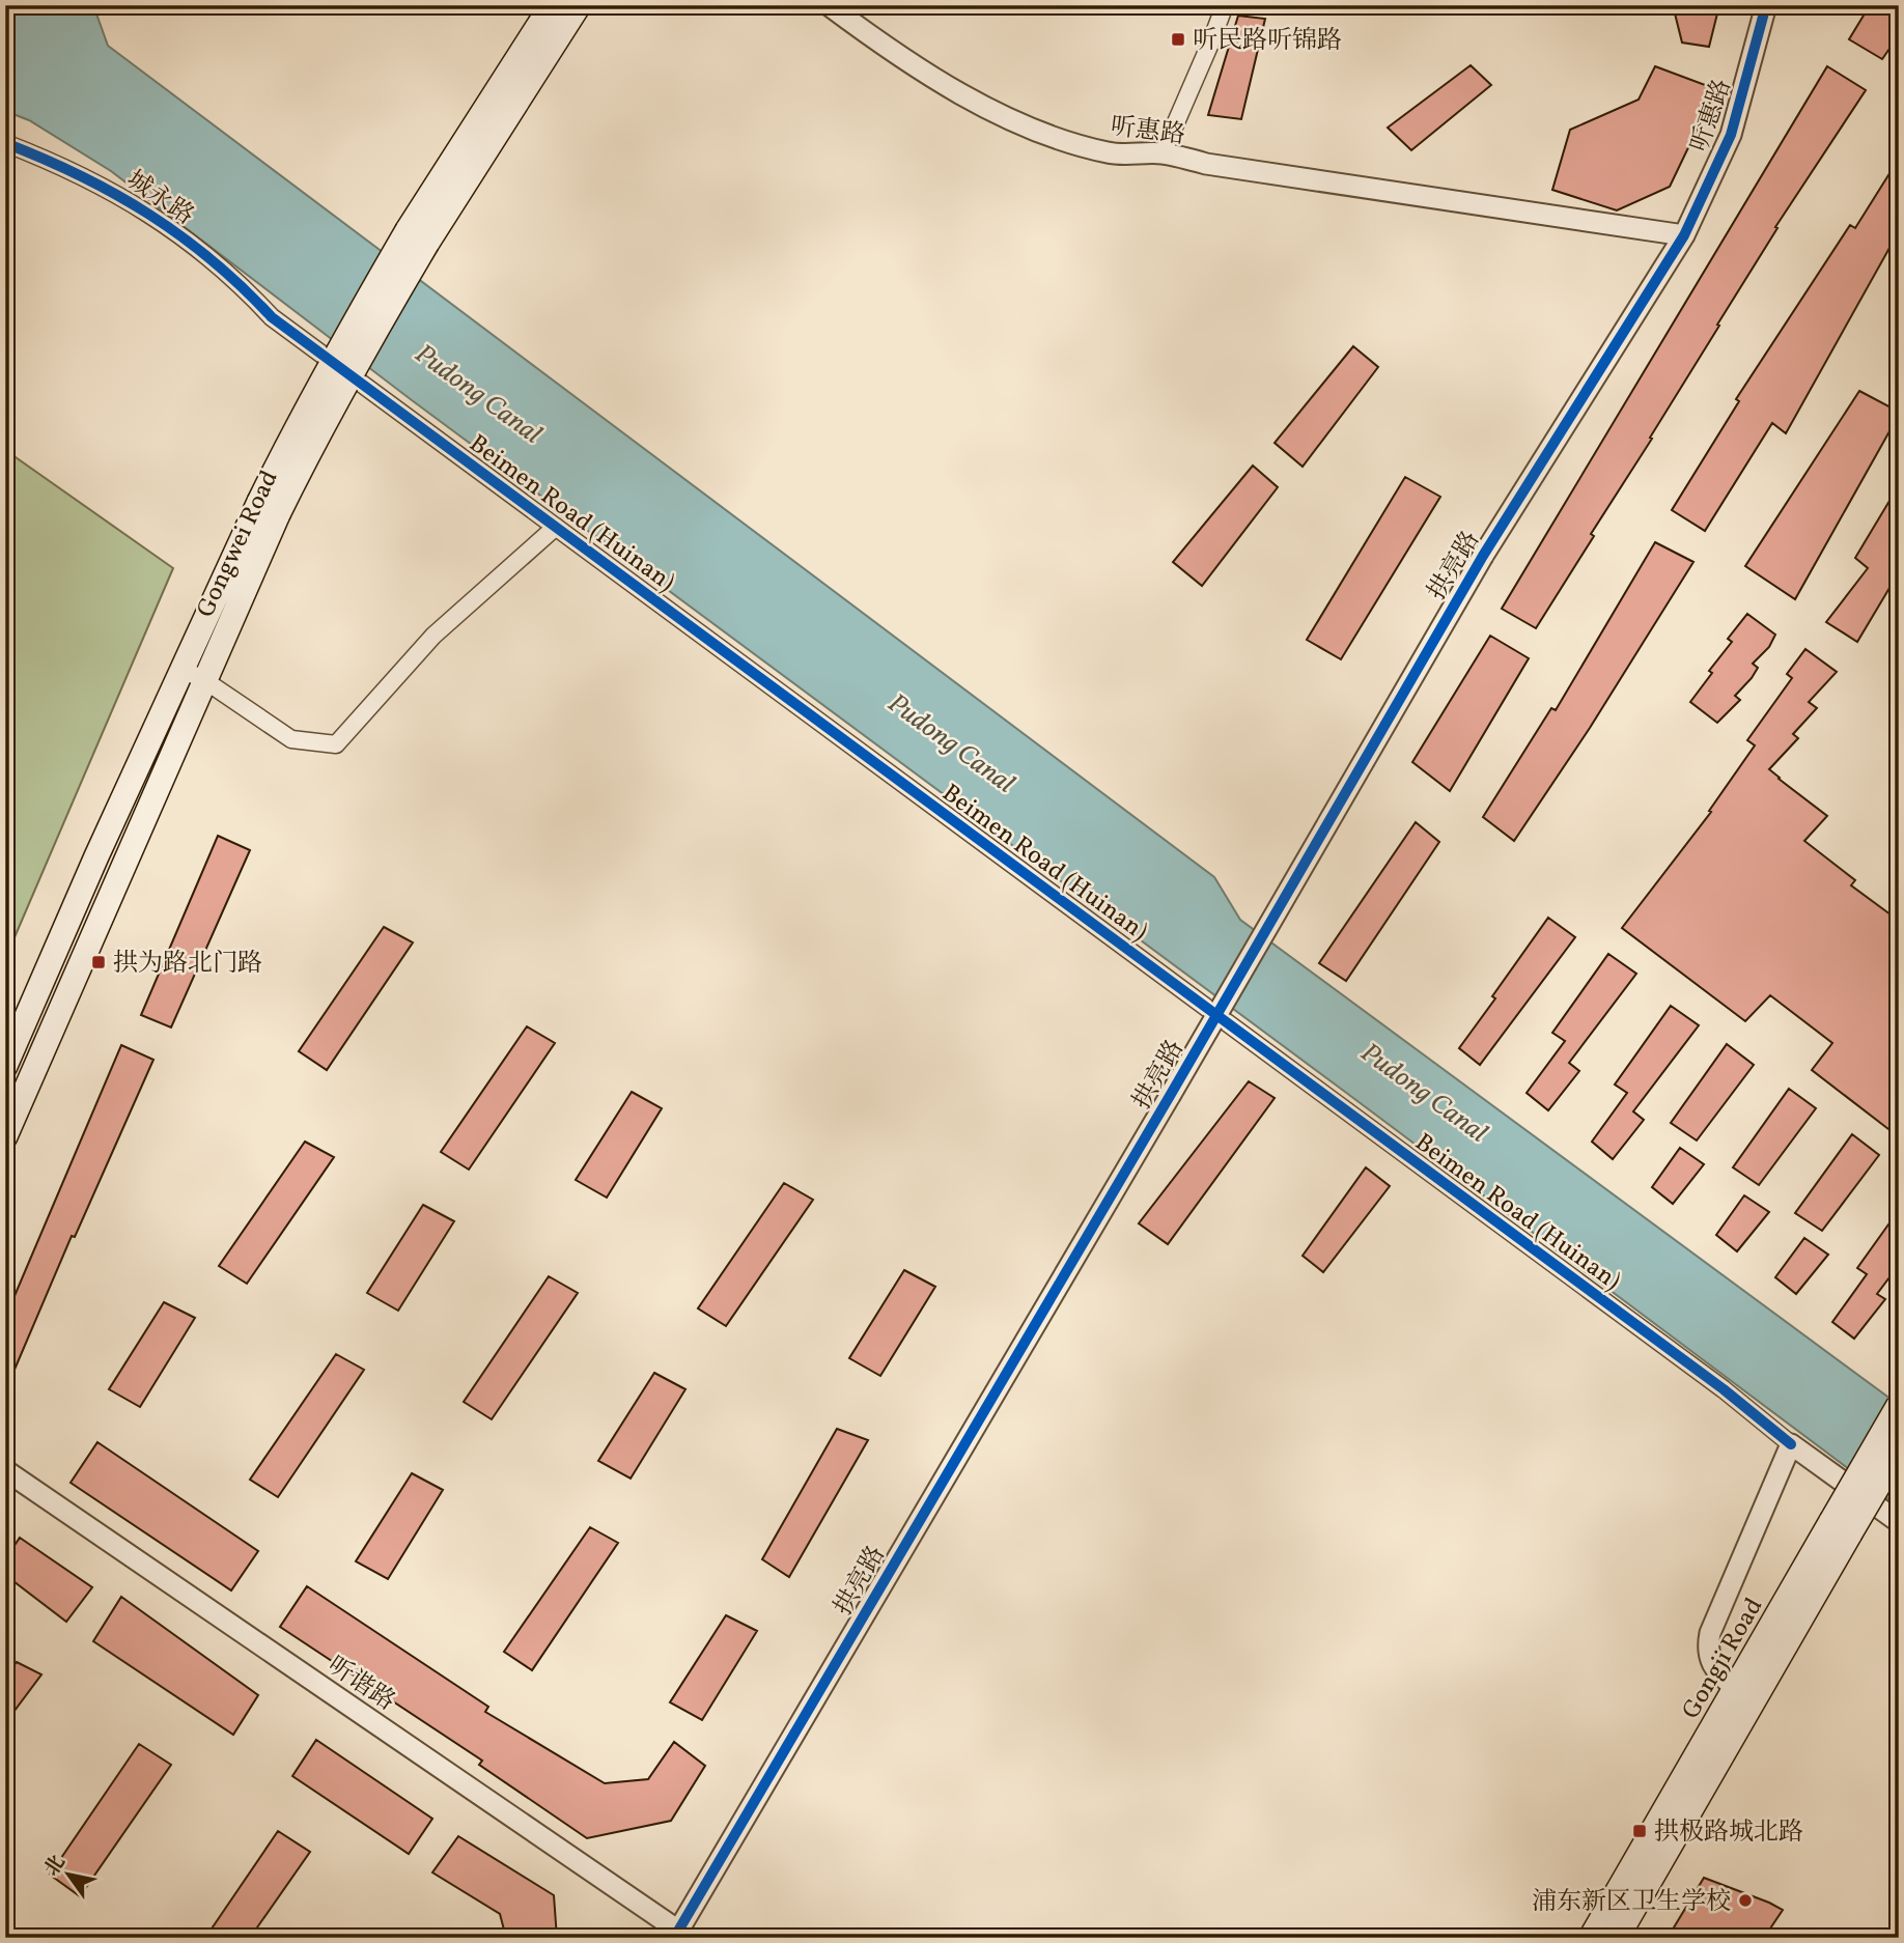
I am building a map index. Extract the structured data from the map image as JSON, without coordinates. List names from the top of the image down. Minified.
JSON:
{"streets":{"main road":["Gongwei Road","Gongji Road"],"street":["听惠路","城永路","Beimen Road (Huinan)","拱亮路","听谐路"]},"crossings":[["听惠路","拱亮路"],["城永路","Beimen Road (Huinan)"],["拱亮路","听谐路"]],"water":["Pudong Canal"],"places":{"transit":["听民路听锦路","拱为路北门路","拱极路城北路"],"other":["浦东新区卫生学校"]},"north":"top left"}
